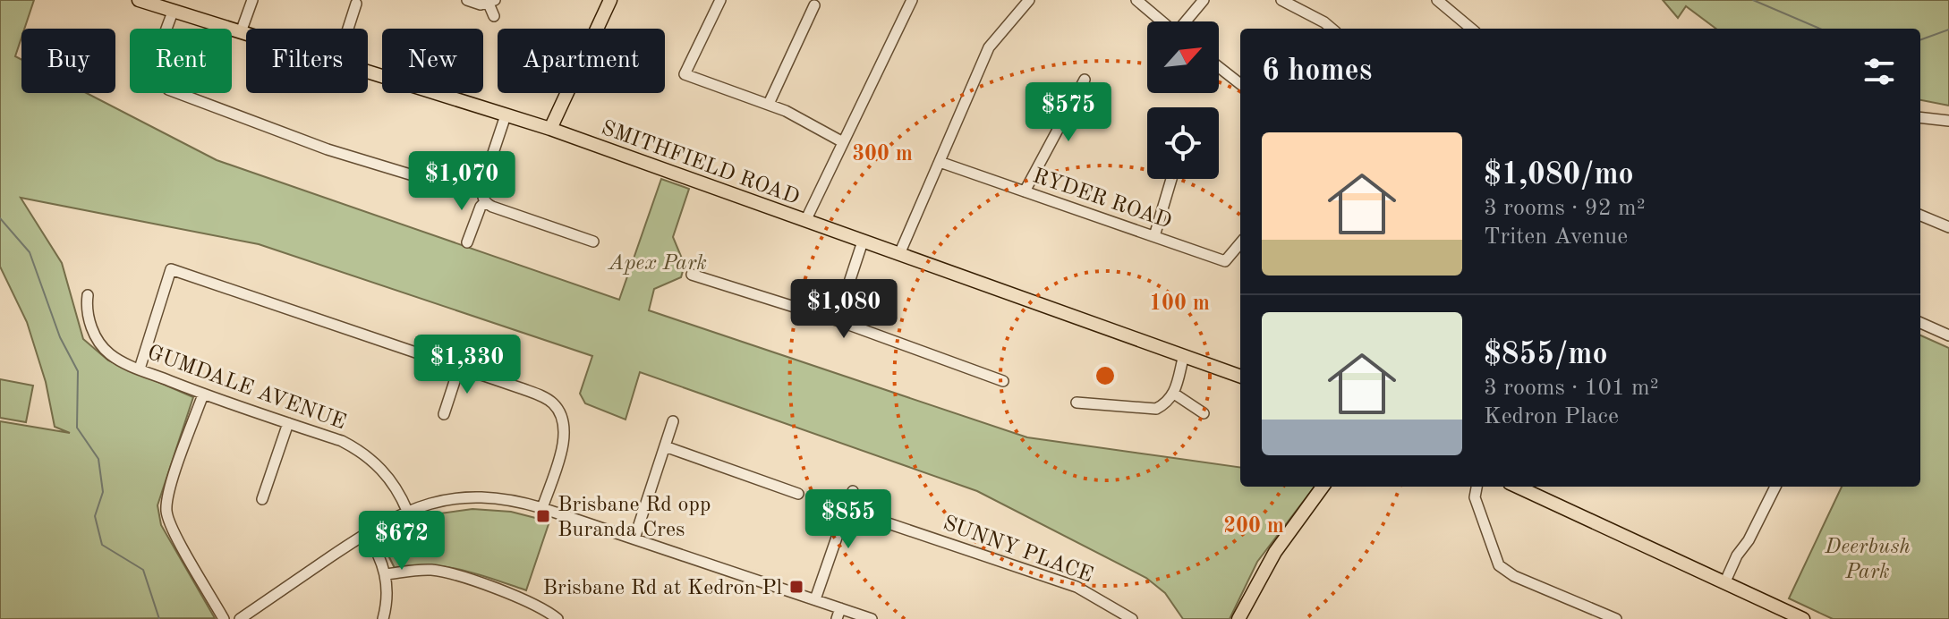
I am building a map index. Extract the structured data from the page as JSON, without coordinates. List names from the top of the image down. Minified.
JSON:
{"streets":{"main road":["SMITHFIELD ROAD"],"street":["RYDER ROAD","GUMDALE AVENUE","SUNNY PLACE"]},"parks":["Apex Park","Deerbush Park"],"places":{"transit":["Brisbane Rd opp Buranda Cres","Brisbane Rd at Kedron Pl"]},"north":"top right","page":{"chip":["Buy","Rent","Filters","New","Apartment"],"heading":"6 homes","price":["$575","$1,070","$1,080","$1,330","$855","$672"],"list":[{"name":"$1,080/mo","note":"3 rooms · 92 m² · Triten Avenue"},{"name":"$855/mo","note":"3 rooms · 101 m² · Kedron Place"}]},"rings":["300 m","100 m","200 m"]}
